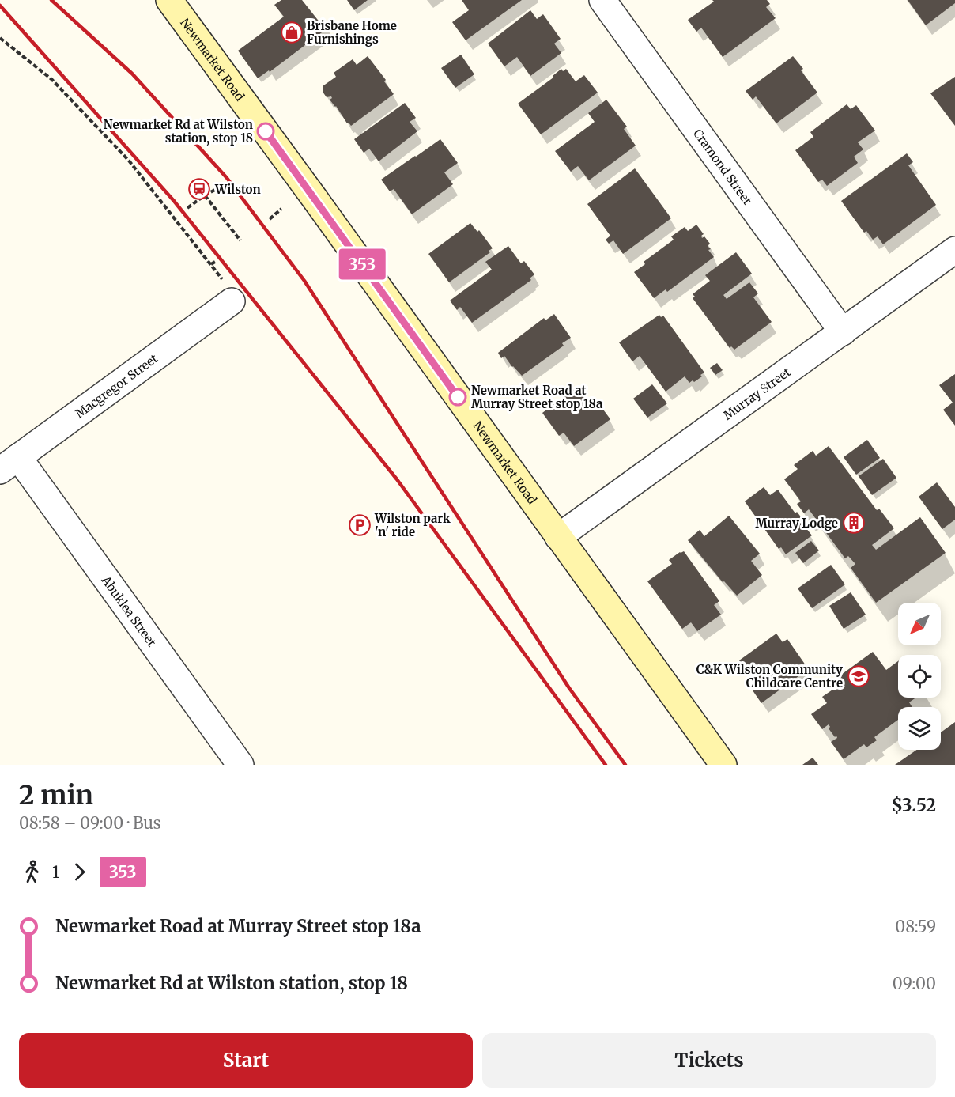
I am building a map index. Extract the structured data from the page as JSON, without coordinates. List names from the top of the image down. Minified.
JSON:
{"streets":{"main road":["Newmarket Road"],"street":["Cramond Street","Macgregor Street","Murray Street","Abuklea Street"]},"crossings":[["Newmarket Road","Murray Street"],["Cramond Street","Murray Street"],["Macgregor Street","Abuklea Street"]],"places":{"shop":["Brisbane Home Furnishings"],"other":["Newmarket Rd at Wilston station, stop 18","Newmarket Road at Murray Street stop 18a"],"station":["Wilston"],"building":["Murray Lodge"],"parking":["Wilston park 'n' ride"],"school or university":["C&K Wilston Community Childcare Centre"]},"lines":["bus line 353"],"north":"bottom left","page":{"on_map":"353","heading":["2 min","08:58 – 09:00 · Bus","$3.52"],"legs":["1","353"],"list":[{"name":"Newmarket Road at Murray Street stop 18a","value":"08:59"},{"name":"Newmarket Rd at Wilston station, stop 18","value":"09:00"}],"buttons":["Start","Tickets"]}}
